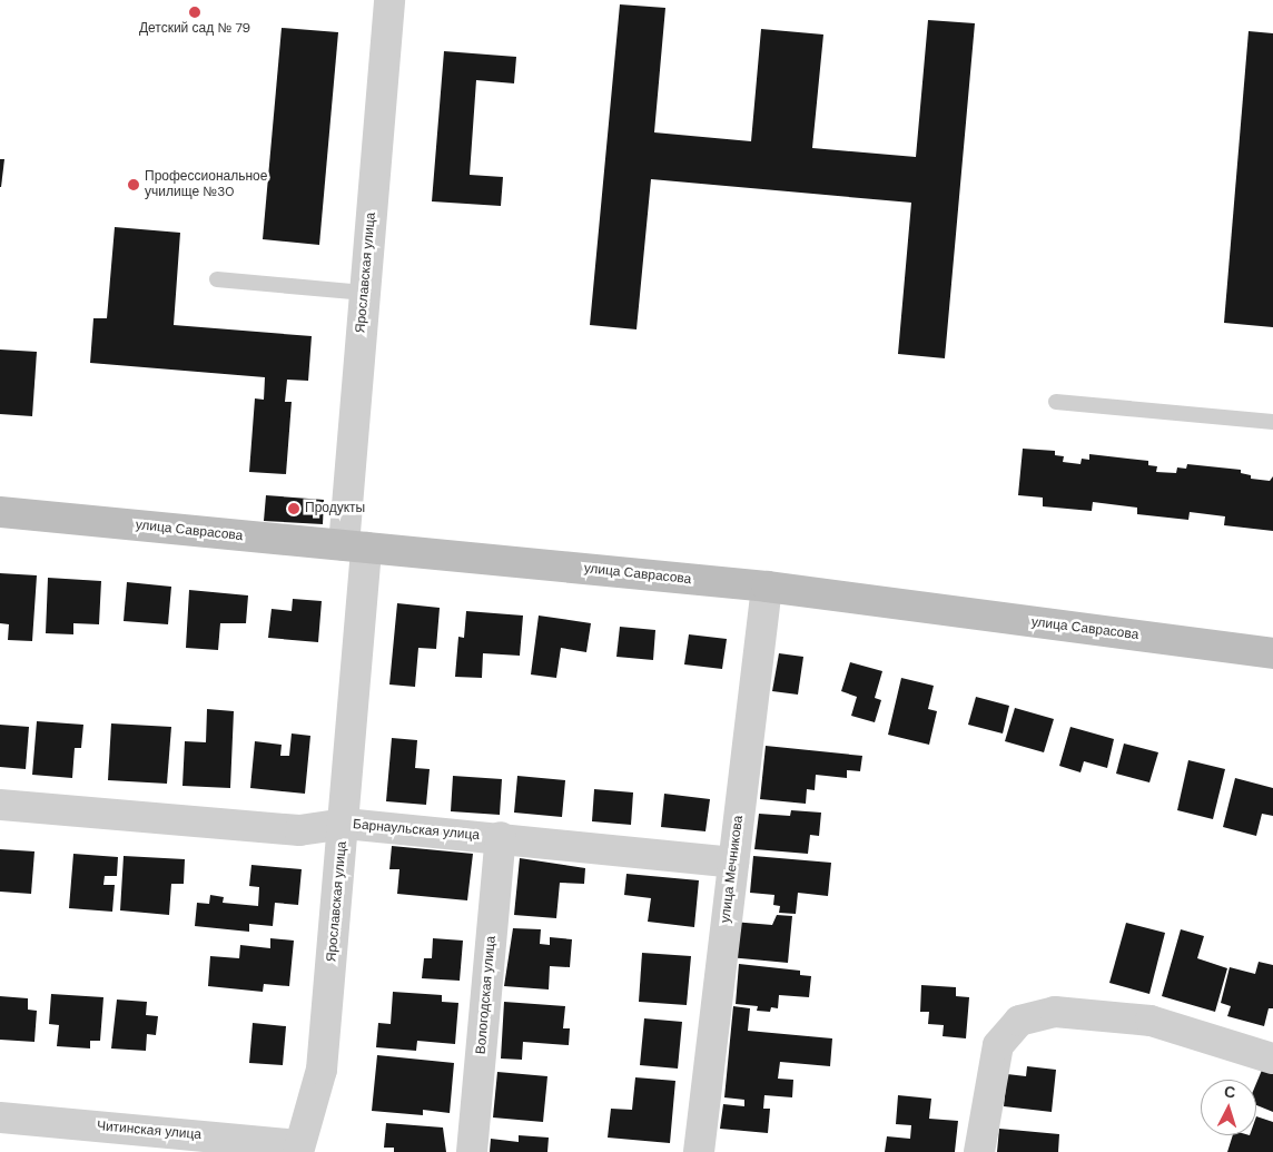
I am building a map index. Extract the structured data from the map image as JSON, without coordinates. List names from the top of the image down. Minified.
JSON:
{"streets":{"street":["Ярославская улица","улица Саврасова","Барнаульская улица","улица Мечникова","Вологодская улица","Читинская улица"]},"crossings":[["Ярославская улица","улица Саврасова"],["Ярославская улица","Барнаульская улица"],["Ярославская улица","Читинская улица"],["улица Саврасова","улица Мечникова"],["Барнаульская улица","улица Мечникова"],["Барнаульская улица","Вологодская улица"]],"places":["Детский сад № 79","Профессиональное училище №30","Продукты"],"north":"top"}
